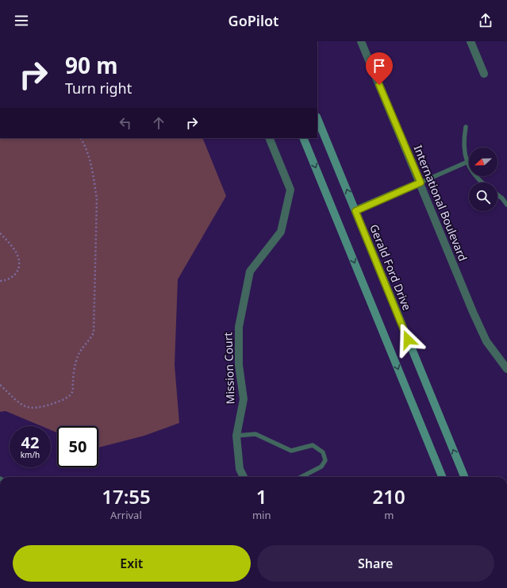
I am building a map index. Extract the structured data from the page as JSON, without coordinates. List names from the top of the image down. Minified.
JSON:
{"streets":{"main road":["Gerald Ford Drive"],"street":["International Boulevard","Mission Court"]},"north":"left","page":{"header":"GoPilot","turn":["90 m","Turn right"],"speed":"42 km/h","limit":"50","eta":["17:55","Arrival","1","min","210","m"],"buttons":["Exit","Share"]}}
